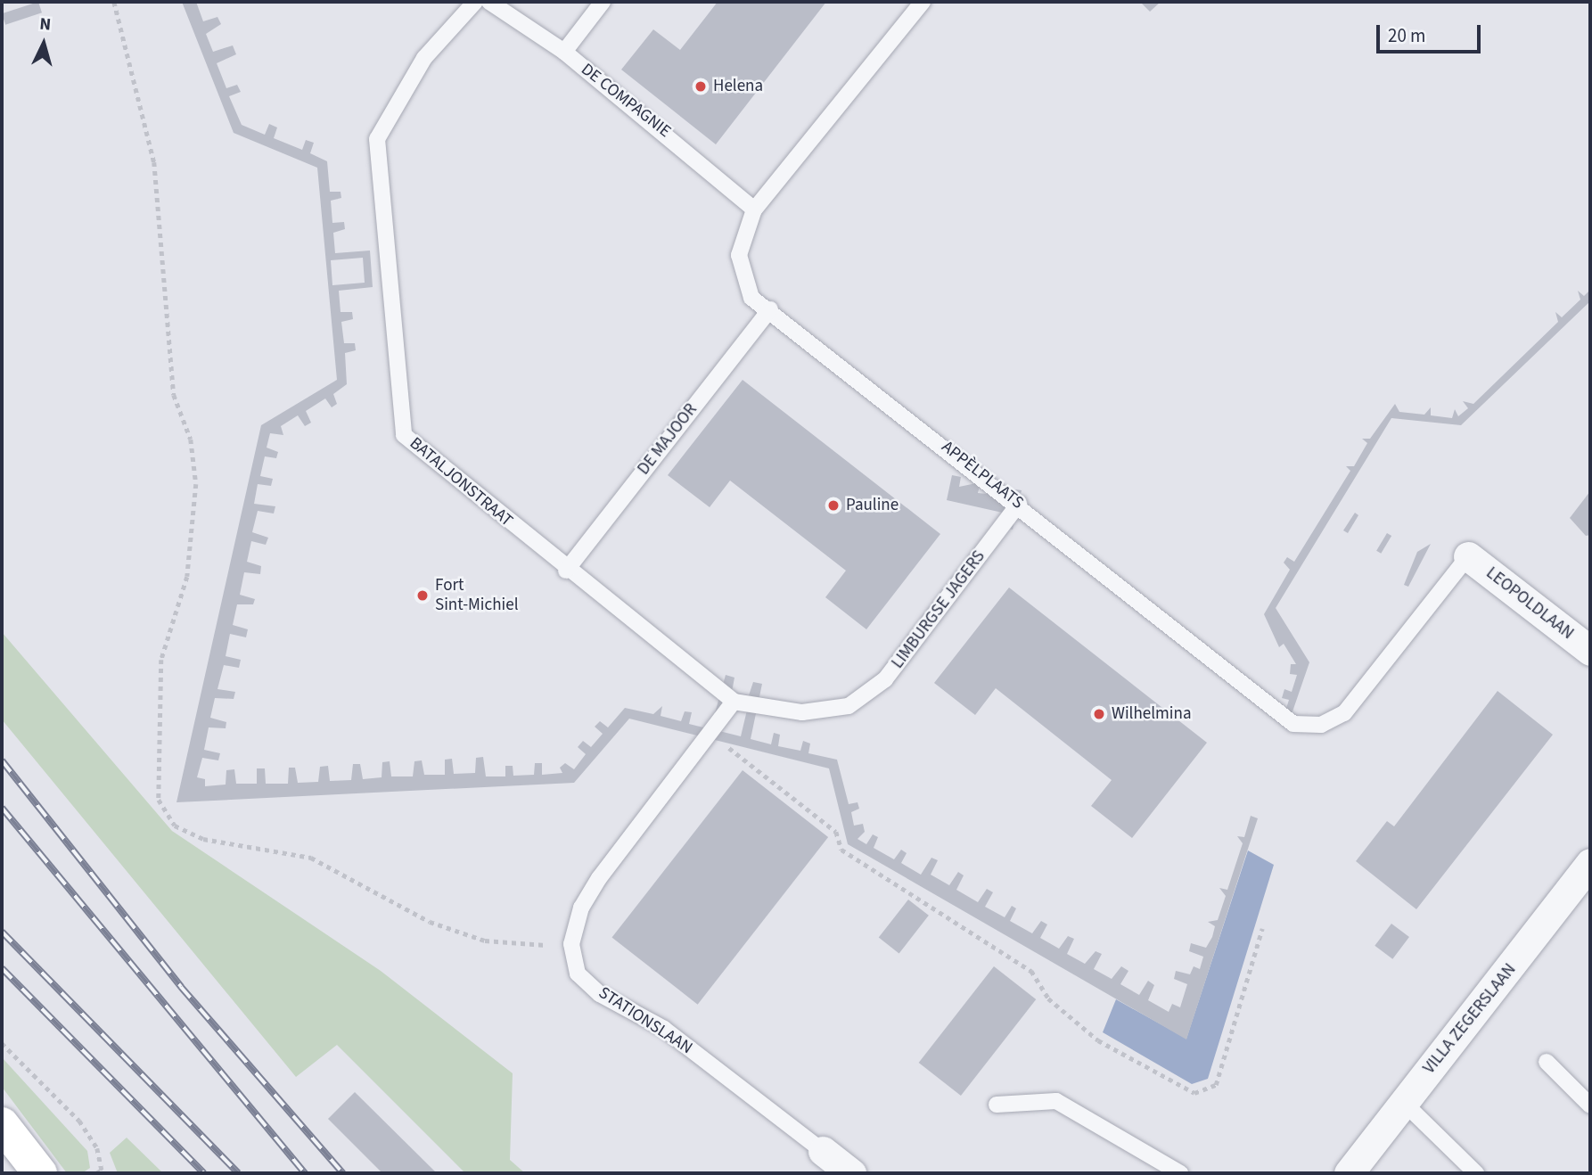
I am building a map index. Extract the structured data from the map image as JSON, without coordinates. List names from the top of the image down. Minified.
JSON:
{"streets":{"street":["LEOPOLDLAAN","VILLA ZEGERSLAAN"],"lane":["DE COMPAGNIE","DE MAJOOR","APPÈLPLAATS","BATALJONSTRAAT","LIMBURGSE JAGERS","STATIONSLAAN"]},"crossings":[["DE COMPAGNIE","APPÈLPLAATS"],["DE MAJOOR","APPÈLPLAATS"],["DE MAJOOR","BATALJONSTRAAT"],["APPÈLPLAATS","LEOPOLDLAAN"],["APPÈLPLAATS","LIMBURGSE JAGERS"],["BATALJONSTRAAT","LIMBURGSE JAGERS"],["BATALJONSTRAAT","STATIONSLAAN"]],"places":["Helena","Pauline","Fort Sint-Michiel","Wilhelmina"],"scale_bar":"20 m","north":"top"}
